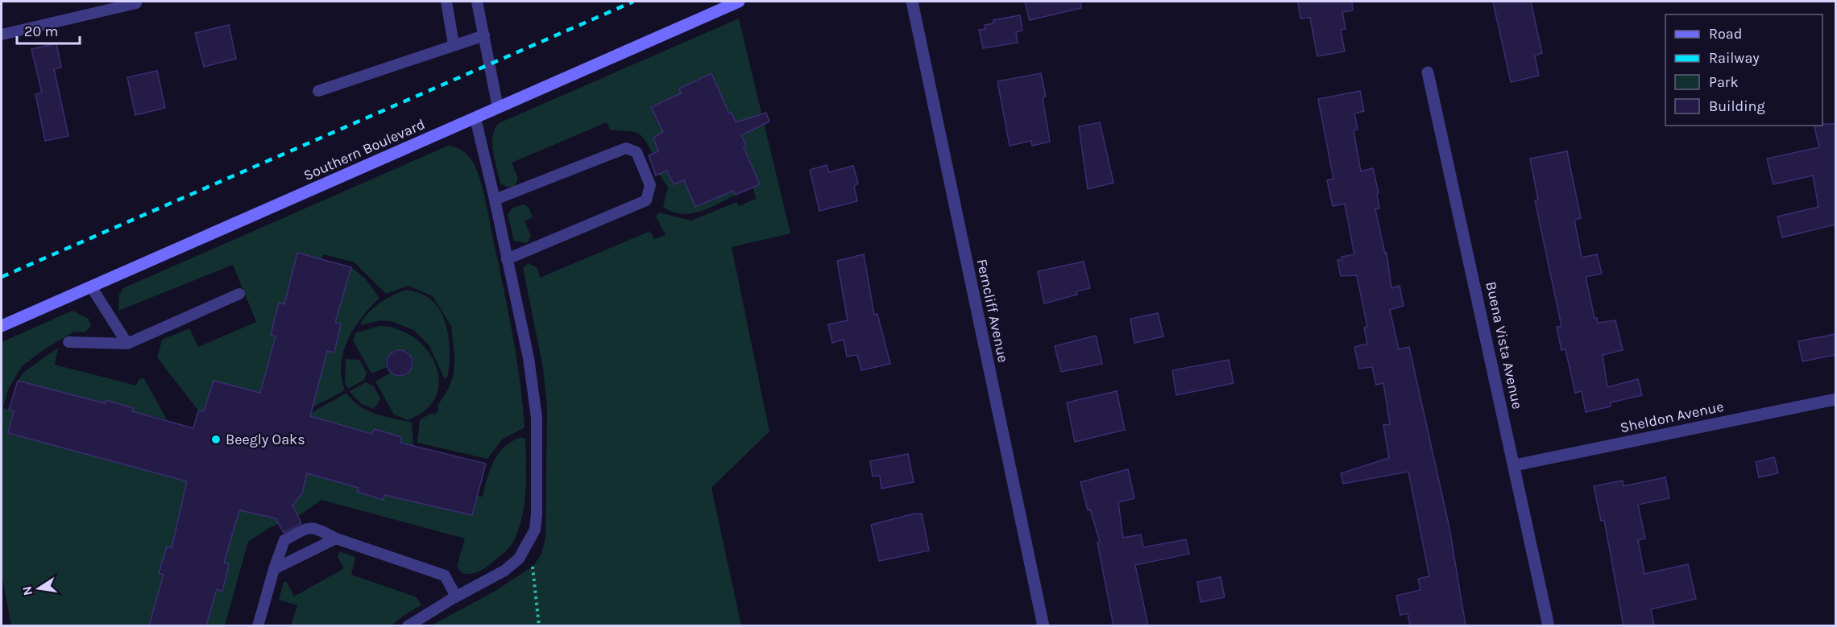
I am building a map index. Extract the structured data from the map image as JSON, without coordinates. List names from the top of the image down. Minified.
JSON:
{"streets":{"street":["Southern Boulevard","Ferncliff Avenue","Buena Vista Avenue","Sheldon Avenue"]},"crossings":[["Buena Vista Avenue","Sheldon Avenue"]],"places":["Beegly Oaks"],"legend":["Road","Railway","Park","Building"],"scale_bar":"20 m","north":"left"}
